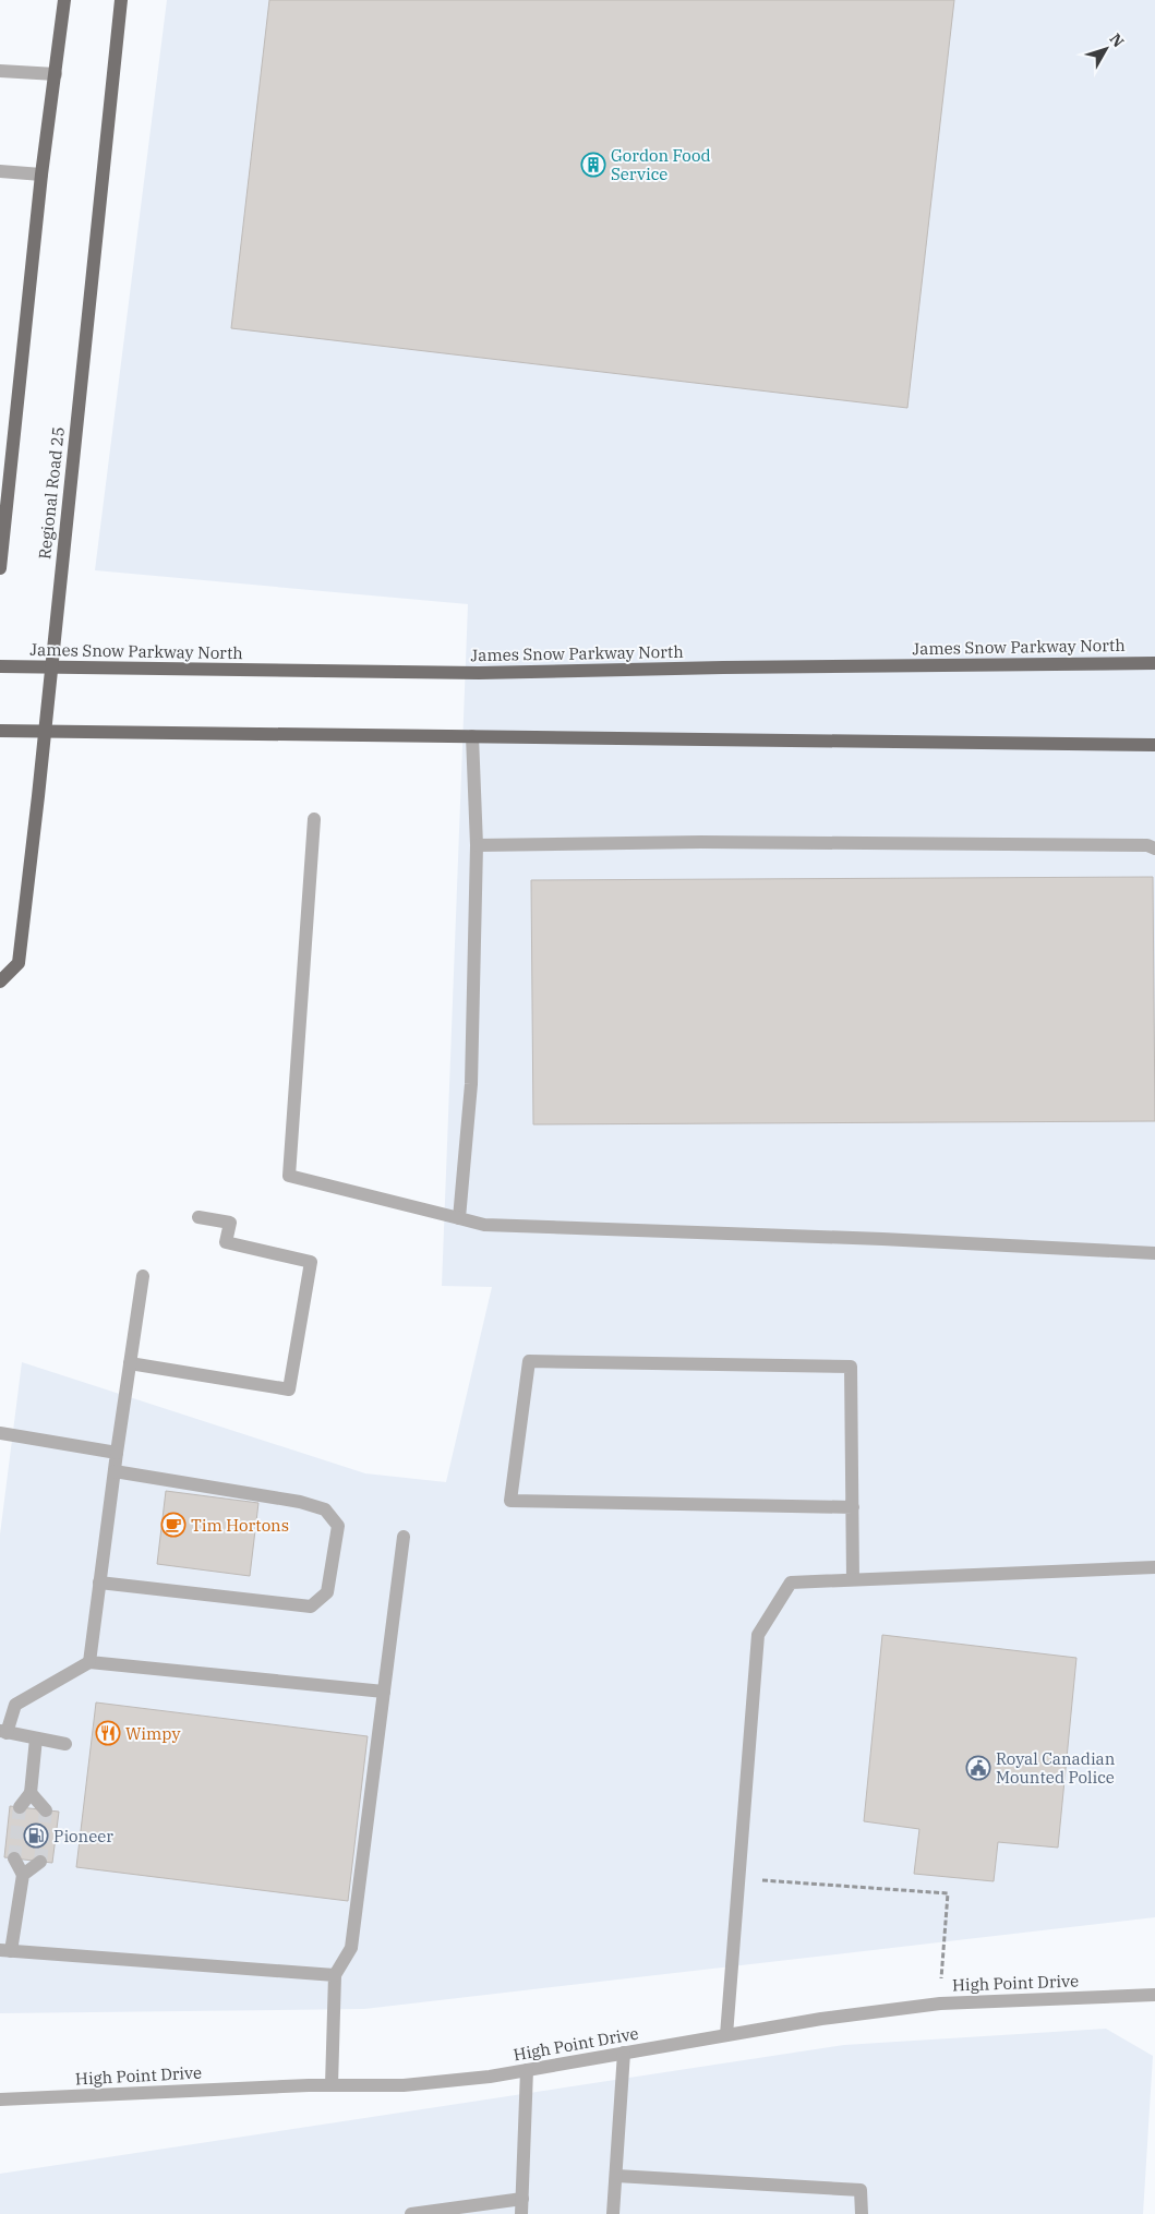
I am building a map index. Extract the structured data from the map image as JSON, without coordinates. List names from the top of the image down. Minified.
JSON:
{"streets":{"main road":["Regional Road 25","James Snow Parkway North"],"street":["High Point Drive"]},"crossings":[["Regional Road 25","James Snow Parkway North"]],"places":{"building":["Gordon Food Service"],"cafe":["Tim Hortons"],"restaurant":["Wimpy"],"public building":["Royal Canadian Mounted Police"],"fuel station":["Pioneer"]},"north":"top right"}
